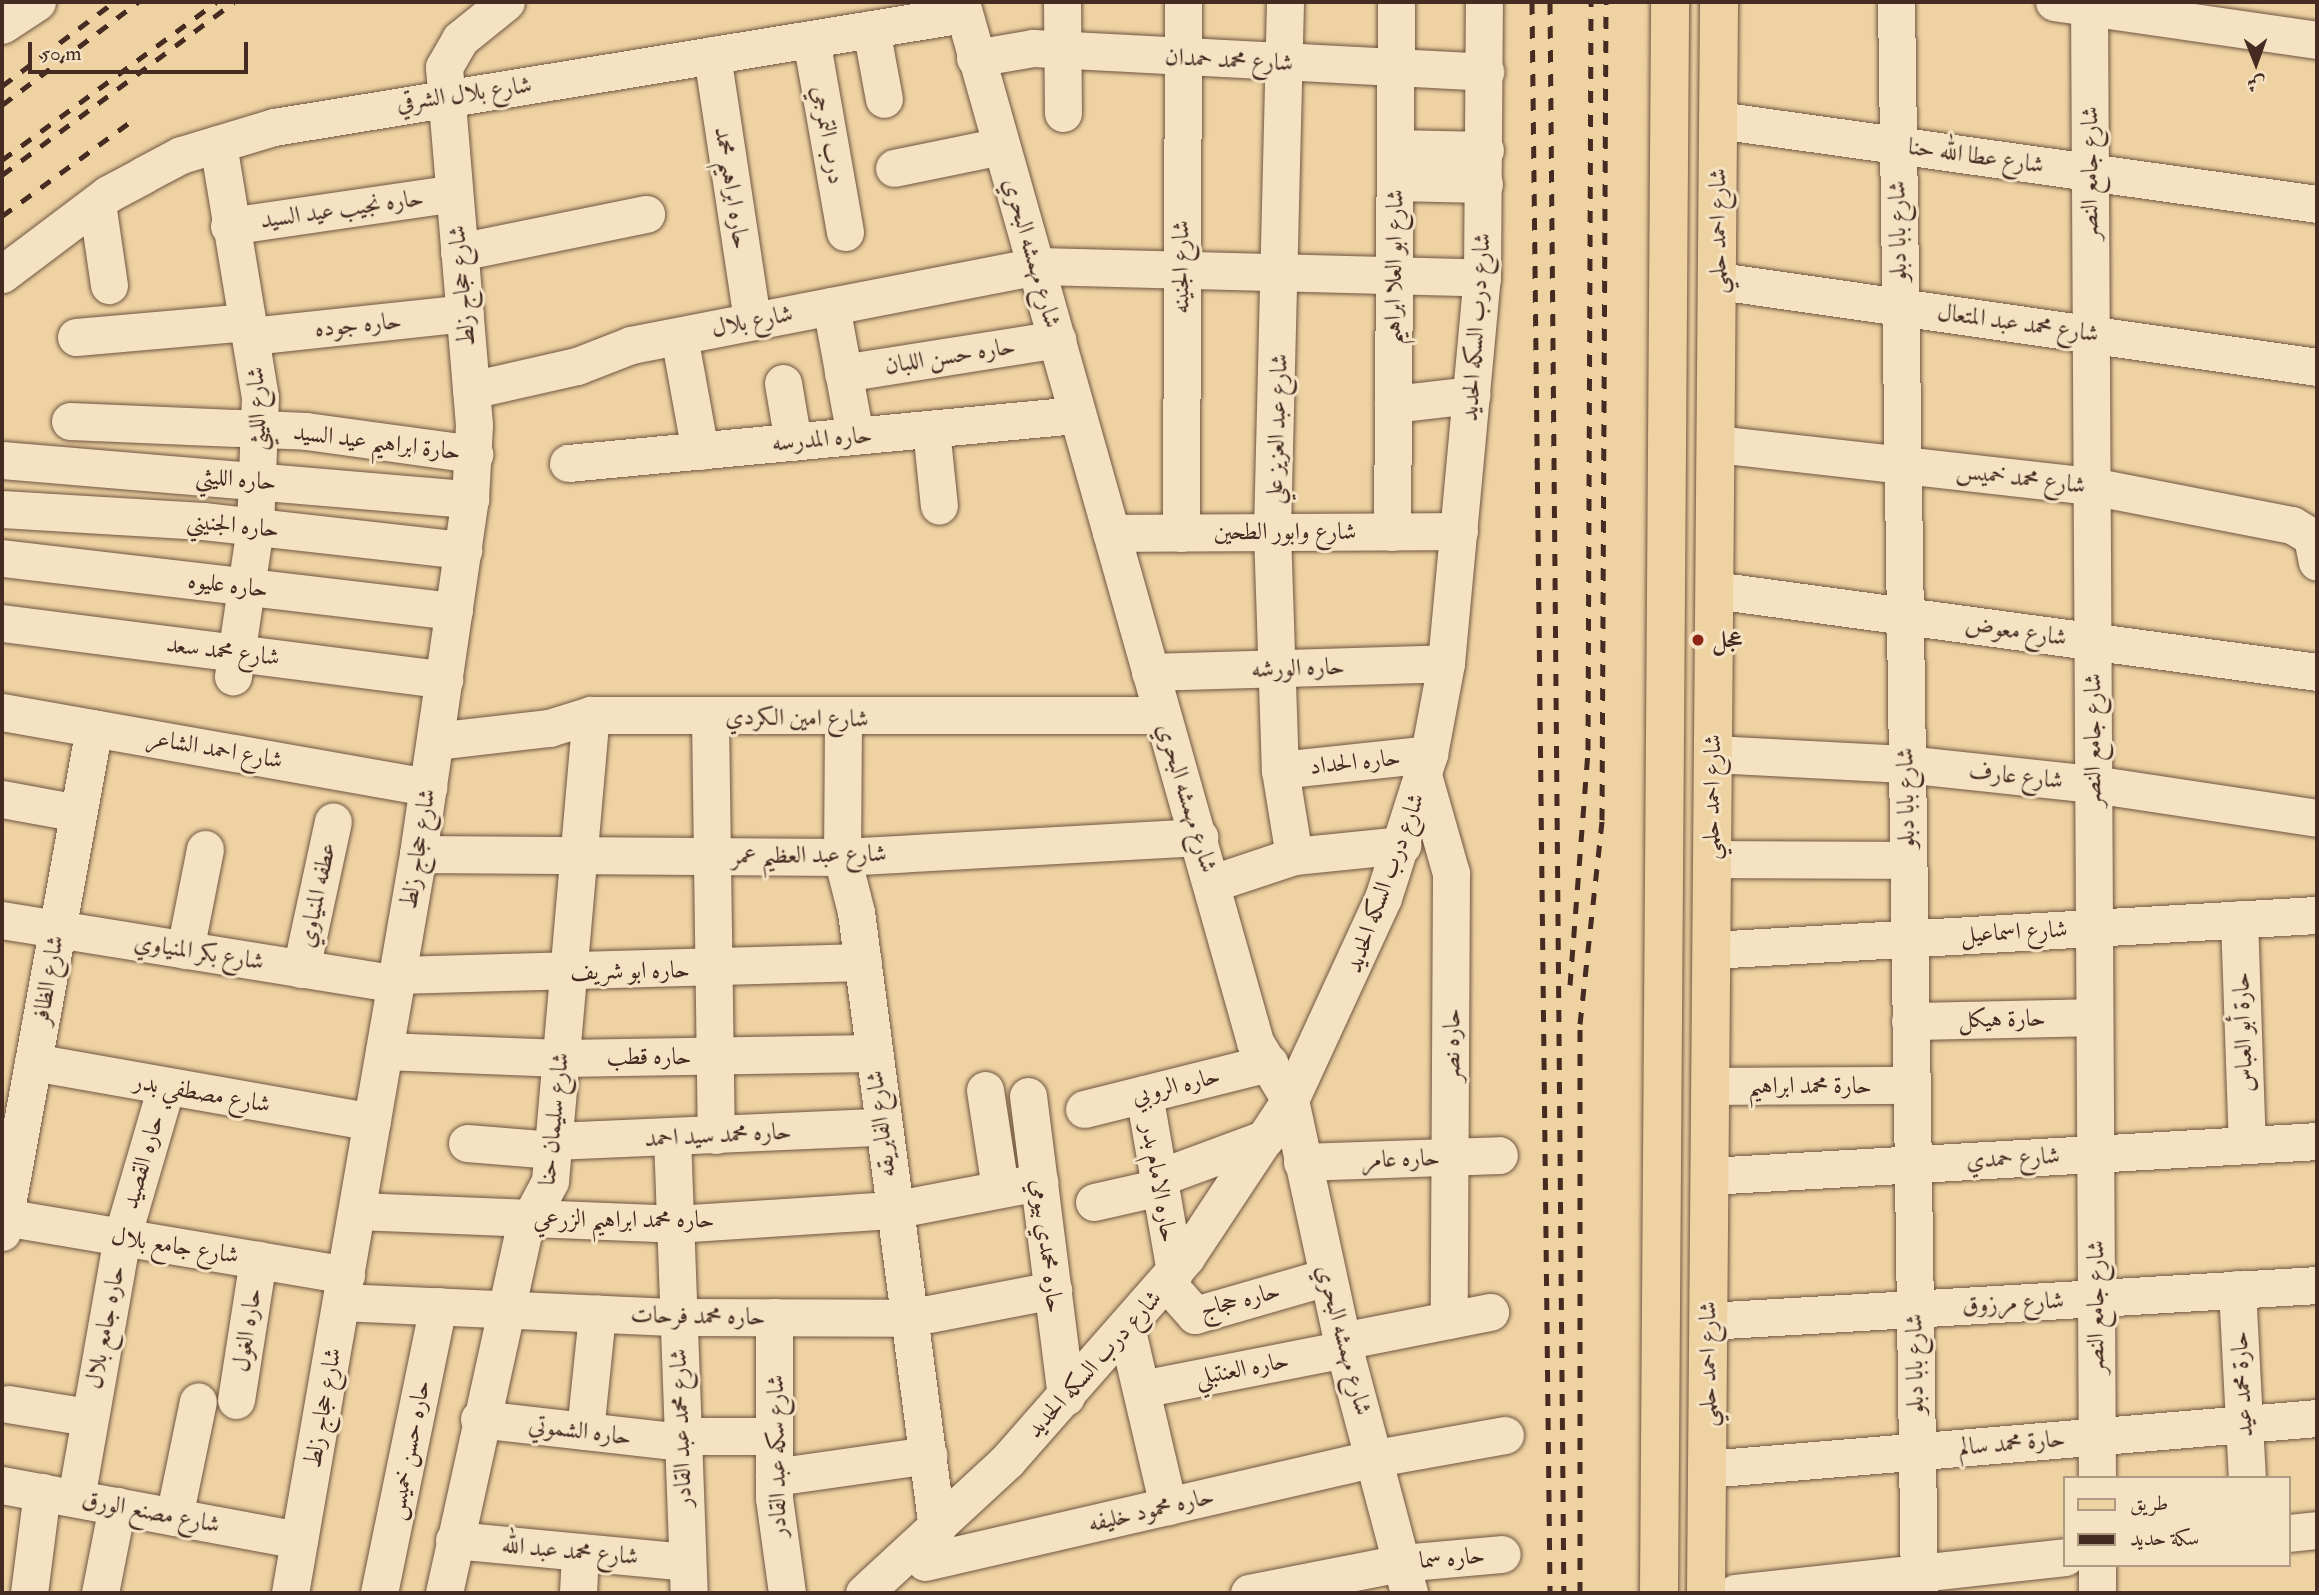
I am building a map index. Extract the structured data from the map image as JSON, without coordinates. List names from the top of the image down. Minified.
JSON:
{"streets":{"main road":["شارع احمد حلمي"],"street":["شارع محمد حمدان","شارع بلال الشرقي","درب التمرجي","شارع عطا الله حنا","شارع جامع النصر","حاره ابراهيم محمد","حاره نجيب عيد السيد","شارع بابا دبلو","شارع مهمشه البحري","شارع الجنينه","شارع ابو العلا ابراهيم","شارع حجاج زلط","شارع بلال","شارع محمد عبد المتعال","حاره جوده","شارع درب السكه الحديد","حاره حسن اللبان","شارع الليثي","شارع عبد العزيز علي","حاره المدرسه","حارة ابراهيم عيد السيد","شارع محمد خميس","حاره الليثي","حاره الجنيني","شارع وابور الطحين","حاره عليوه","شارع معوض","شارع محمد سعد","حاره الورشه","شارع امين الكردي","شارع احمد الشاعر","حاره الحداد","شارع عارف","شارع عبد العظيم عمر","عطفه المنياوي","شارع اسماعيل","شارع بكر المنياوي","حاره ابو شريف","شارع الظافر","حارة هيكل","حارة أبو العباس","حاره نصر","حاره قطب","حاره الروبي","حارة محمد ابراهيم","شارع مصطفي بدر","شارع سليمان حنا","شارع الفابريقه","حاره محمد سيد احمد","شارع حمدي","حاره عامر","حاره القصيد","حاره الامام بدر","حاره محمد ابراهيم الزرعي","شارع جامع بلال","حاره محمدي بيومي","حاره حجاج","شارع مرزوق","حاره محمد فرحات","حاره جامع بلال","حاره الغول","حاره العنتبلي","حارة محمد عيد","شارع محمد عبد القادر","حاره الشموتي","حارة محمد سالم","حاره حسن خميس","شارع سكه عبد القادر","حاره محمود خليفه","شارع مصنع الورق","شارع محمد عبد الله","حاره سما"]},"crossings":[["شارع محمد حمدان","شارع مهمشه البحري"],["شارع محمد حمدان","شارع الجنينه"],["شارع محمد حمدان","شارع ابو العلا ابراهيم"],["شارع محمد حمدان","شارع درب السكه الحديد"],["شارع محمد حمدان","شارع عبد العزيز علي"],["شارع بلال الشرقي","درب التمرجي"],["شارع بلال الشرقي","حاره ابراهيم محمد"],["شارع بلال الشرقي","شارع مهمشه البحري"],["شارع بلال الشرقي","شارع حجاج زلط"],["شارع بلال الشرقي","شارع الليثي"],["شارع عطا الله حنا","شارع جامع النصر"],["شارع عطا الله حنا","شارع احمد حلمي"],["شارع عطا الله حنا","شارع بابا دبلو"],["شارع جامع النصر","شارع محمد عبد المتعال"],["شارع جامع النصر","شارع محمد خميس"],["شارع جامع النصر","شارع معوض"],["شارع جامع النصر","شارع عارف"],["شارع جامع النصر","شارع اسماعيل"],["شارع جامع النصر","حارة هيكل"],["شارع جامع النصر","شارع حمدي"],["شارع جامع النصر","شارع مرزوق"],["شارع جامع النصر","حارة محمد سالم"],["حاره ابراهيم محمد","شارع بلال"],["حاره نجيب عيد السيد","شارع حجاج زلط"],["حاره نجيب عيد السيد","شارع الليثي"],["شارع احمد حلمي","شارع محمد عبد المتعال"],["شارع احمد حلمي","شارع محمد خميس"],["شارع احمد حلمي","شارع معوض"],["شارع احمد حلمي","شارع عارف"],["شارع احمد حلمي","شارع اسماعيل"],["شارع احمد حلمي","حارة محمد ابراهيم"],["شارع احمد حلمي","شارع حمدي"],["شارع احمد حلمي","شارع مرزوق"],["شارع احمد حلمي","حارة محمد سالم"],["شارع بابا دبلو","شارع محمد عبد المتعال"],["شارع بابا دبلو","شارع محمد خميس"],["شارع بابا دبلو","شارع معوض"],["شارع بابا دبلو","شارع عارف"],["شارع بابا دبلو","شارع اسماعيل"],["شارع بابا دبلو","حارة هيكل"],["شارع بابا دبلو","حارة محمد ابراهيم"],["شارع بابا دبلو","شارع حمدي"],["شارع بابا دبلو","شارع مرزوق"],["شارع بابا دبلو","حارة محمد سالم"],["شارع مهمشه البحري","شارع بلال"],["شارع مهمشه البحري","شارع درب السكه الحديد"],["شارع مهمشه البحري","حاره حسن اللبان"],["شارع مهمشه البحري","حاره المدرسه"],["شارع مهمشه البحري","شارع وابور الطحين"],["شارع مهمشه البحري","حاره الورشه"],["شارع مهمشه البحري","شارع امين الكردي"],["شارع مهمشه البحري","شارع عبد العظيم عمر"],["شارع مهمشه البحري","حاره الروبي"],["شارع مهمشه البحري","حاره عامر"],["شارع مهمشه البحري","حاره حجاج"],["شارع مهمشه البحري","حاره العنتبلي"],["شارع مهمشه البحري","حاره محمود خليفه"],["شارع مهمشه البحري","حاره سما"],["شارع الجنينه","شارع بلال"],["شارع الجنينه","شارع وابور الطحين"],["شارع ابو العلا ابراهيم","شارع بلال"],["شارع ابو العلا ابراهيم","شارع وابور الطحين"],["شارع حجاج زلط","شارع بلال"],["شارع حجاج زلط","حاره جوده"],["شارع حجاج زلط","حارة ابراهيم عيد السيد"],["شارع حجاج زلط","حاره الليثي"],["شارع حجاج زلط","حاره الجنيني"],["شارع حجاج زلط","حاره عليوه"],["شارع حجاج زلط","شارع محمد سعد"],["شارع حجاج زلط","شارع امين الكردي"],["شارع حجاج زلط","شارع احمد الشاعر"],["شارع حجاج زلط","شارع عبد العظيم عمر"],["شارع حجاج زلط","شارع بكر المنياوي"],["شارع حجاج زلط","حاره ابو شريف"],["شارع حجاج زلط","حاره قطب"],["شارع حجاج زلط","شارع مصطفي بدر"],["شارع حجاج زلط","حاره محمد ابراهيم الزرعي"],["شارع حجاج زلط","شارع جامع بلال"],["شارع حجاج زلط","حاره محمد فرحات"],["شارع حجاج زلط","شارع مصنع الورق"],["شارع بلال","شارع درب السكه الحديد"],["شارع بلال","شارع عبد العزيز علي"],["حاره جوده","شارع الليثي"],["شارع درب السكه الحديد","شارع وابور الطحين"],["شارع درب السكه الحديد","حاره الورشه"],["شارع درب السكه الحديد","حاره الحداد"],["شارع درب السكه الحديد","حاره نصر"],["شارع درب السكه الحديد","شارع الفابريقه"],["شارع درب السكه الحديد","حاره الامام بدر"],["شارع درب السكه الحديد","حاره محمدي بيومي"],["شارع درب السكه الحديد","حاره حجاج"],["شارع درب السكه الحديد","حاره محمود خليفه"],["شارع الليثي","حارة ابراهيم عيد السيد"],["شارع الليثي","حاره الليثي"],["شارع الليثي","حاره الجنيني"],["شارع الليثي","حاره عليوه"],["شارع الليثي","شارع محمد سعد"],["شارع عبد العزيز علي","شارع وابور الطحين"],["شارع عبد العزيز علي","حاره الورشه"],["شارع عبد العزيز علي","حاره الحداد"],["شارع امين الكردي","شارع سليمان حنا"],["شارع امين الكردي","شارع الفابريقه"],["شارع احمد الشاعر","شارع الظافر"],["حاره الحداد","حاره نصر"],["شارع عبد العظيم عمر","شارع سليمان حنا"],["شارع عبد العظيم عمر","شارع الفابريقه"],["عطفه المنياوي","شارع بكر المنياوي"],["شارع اسماعيل","حارة أبو العباس"],["شارع بكر المنياوي","حاره ابو شريف"],["شارع بكر المنياوي","شارع الظافر"],["حاره ابو شريف","شارع سليمان حنا"],["حاره ابو شريف","شارع الفابريقه"],["شارع الظافر","شارع مصطفي بدر"],["شارع الظافر","شارع جامع بلال"],["حارة أبو العباس","شارع حمدي"],["حاره نصر","حاره عامر"],["حاره نصر","حاره العنتبلي"],["حاره قطب","شارع سليمان حنا"],["حاره قطب","شارع الفابريقه"],["حاره الروبي","حاره الامام بدر"],["شارع مصطفي بدر","حاره القصيد"],["شارع سليمان حنا","حاره محمد سيد احمد"],["شارع سليمان حنا","حاره محمد ابراهيم الزرعي"],["شارع سليمان حنا","حاره محمد فرحات"],["شارع سليمان حنا","حاره الشموتي"],["شارع سليمان حنا","شارع محمد عبد الله"],["شارع الفابريقه","حاره محمد سيد احمد"],["شارع الفابريقه","حاره محمد ابراهيم الزرعي"],["شارع الفابريقه","حاره محمد فرحات"],["شارع الفابريقه","حاره محمود خليفه"],["حاره محمد سيد احمد","شارع محمد عبد القادر"],["حاره القصيد","شارع جامع بلال"],["حاره القصيد","حاره جامع بلال"],["حاره الامام بدر","حاره حجاج"],["حاره محمد ابراهيم الزرعي","حاره محمدي بيومي"],["حاره محمد ابراهيم الزرعي","شارع محمد عبد القادر"],["شارع جامع بلال","حاره محمد فرحات"],["شارع جامع بلال","حاره جامع بلال"],["شارع جامع بلال","حاره الغول"],["حاره محمدي بيومي","حاره محمد فرحات"],["شارع مرزوق","حارة محمد عيد"],["حاره محمد فرحات","شارع محمد عبد القادر"],["حاره محمد فرحات","حاره حسن خميس"],["حاره محمد فرحات","شارع سكه عبد القادر"],["حاره جامع بلال","شارع مصنع الورق"],["حارة محمد عيد","حارة محمد سالم"],["شارع محمد عبد القادر","حاره الشموتي"],["شارع محمد عبد القادر","شارع محمد عبد الله"],["حاره الشموتي","شارع سكه عبد القادر"]],"places":["عجل"],"legend":["طريق","سكة حديد"],"scale_bar":"50 m","north":"bottom"}
